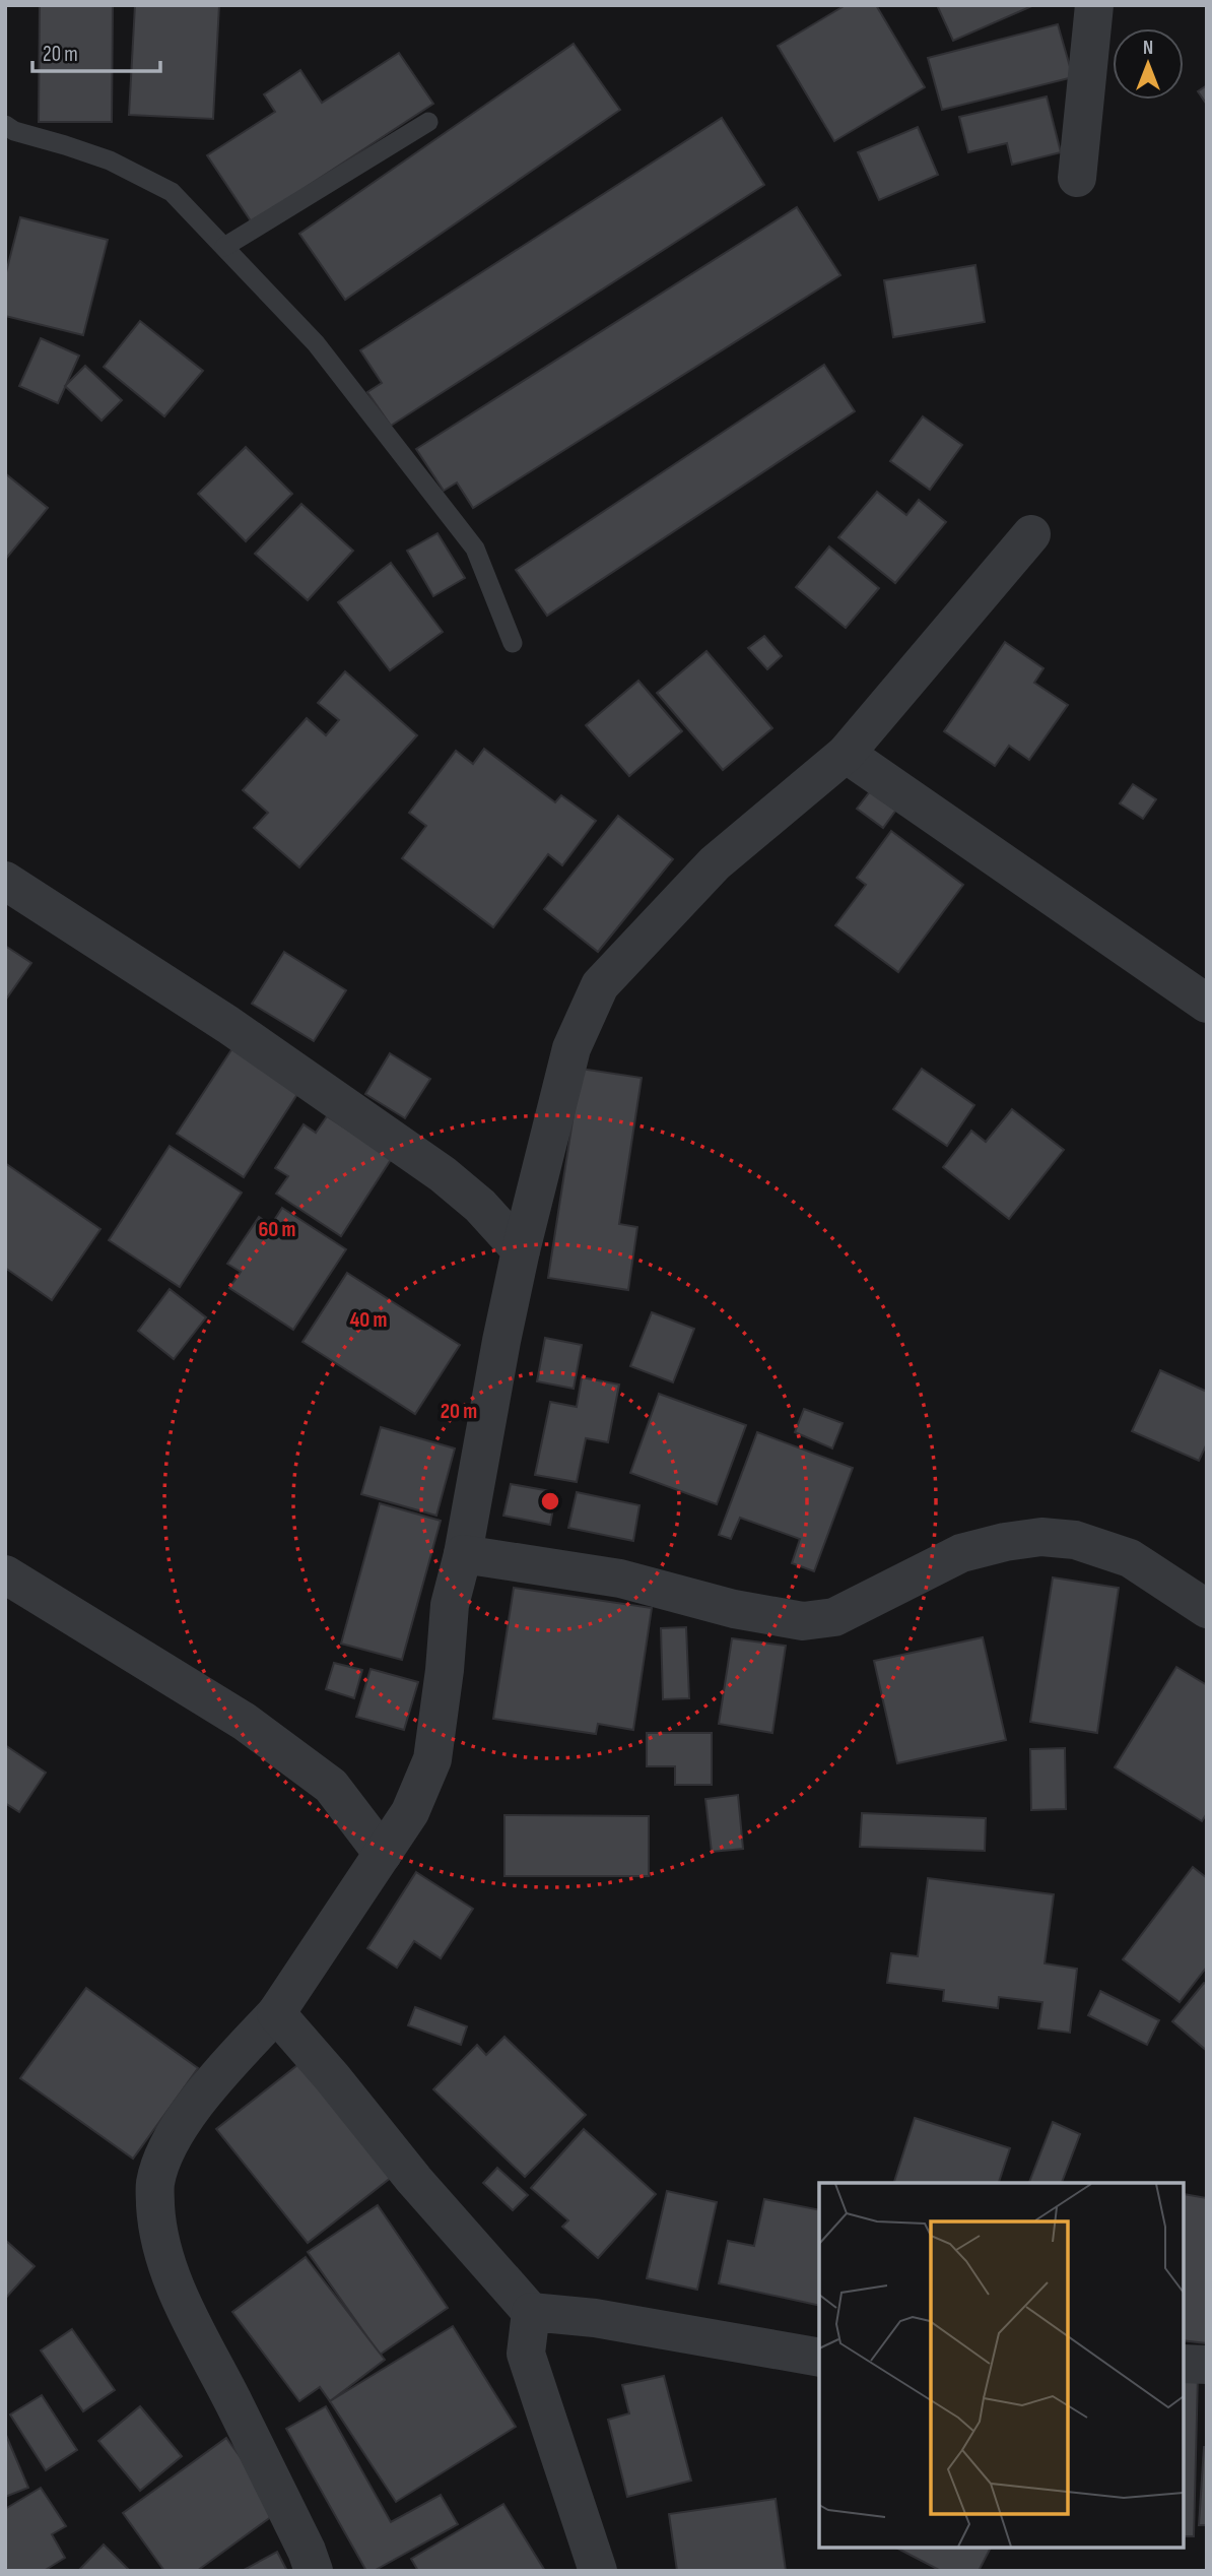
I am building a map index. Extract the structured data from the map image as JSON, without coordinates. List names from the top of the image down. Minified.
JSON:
{"scale_bar":"20 m","north":"top","rings":["60 m","40 m","20 m"]}
